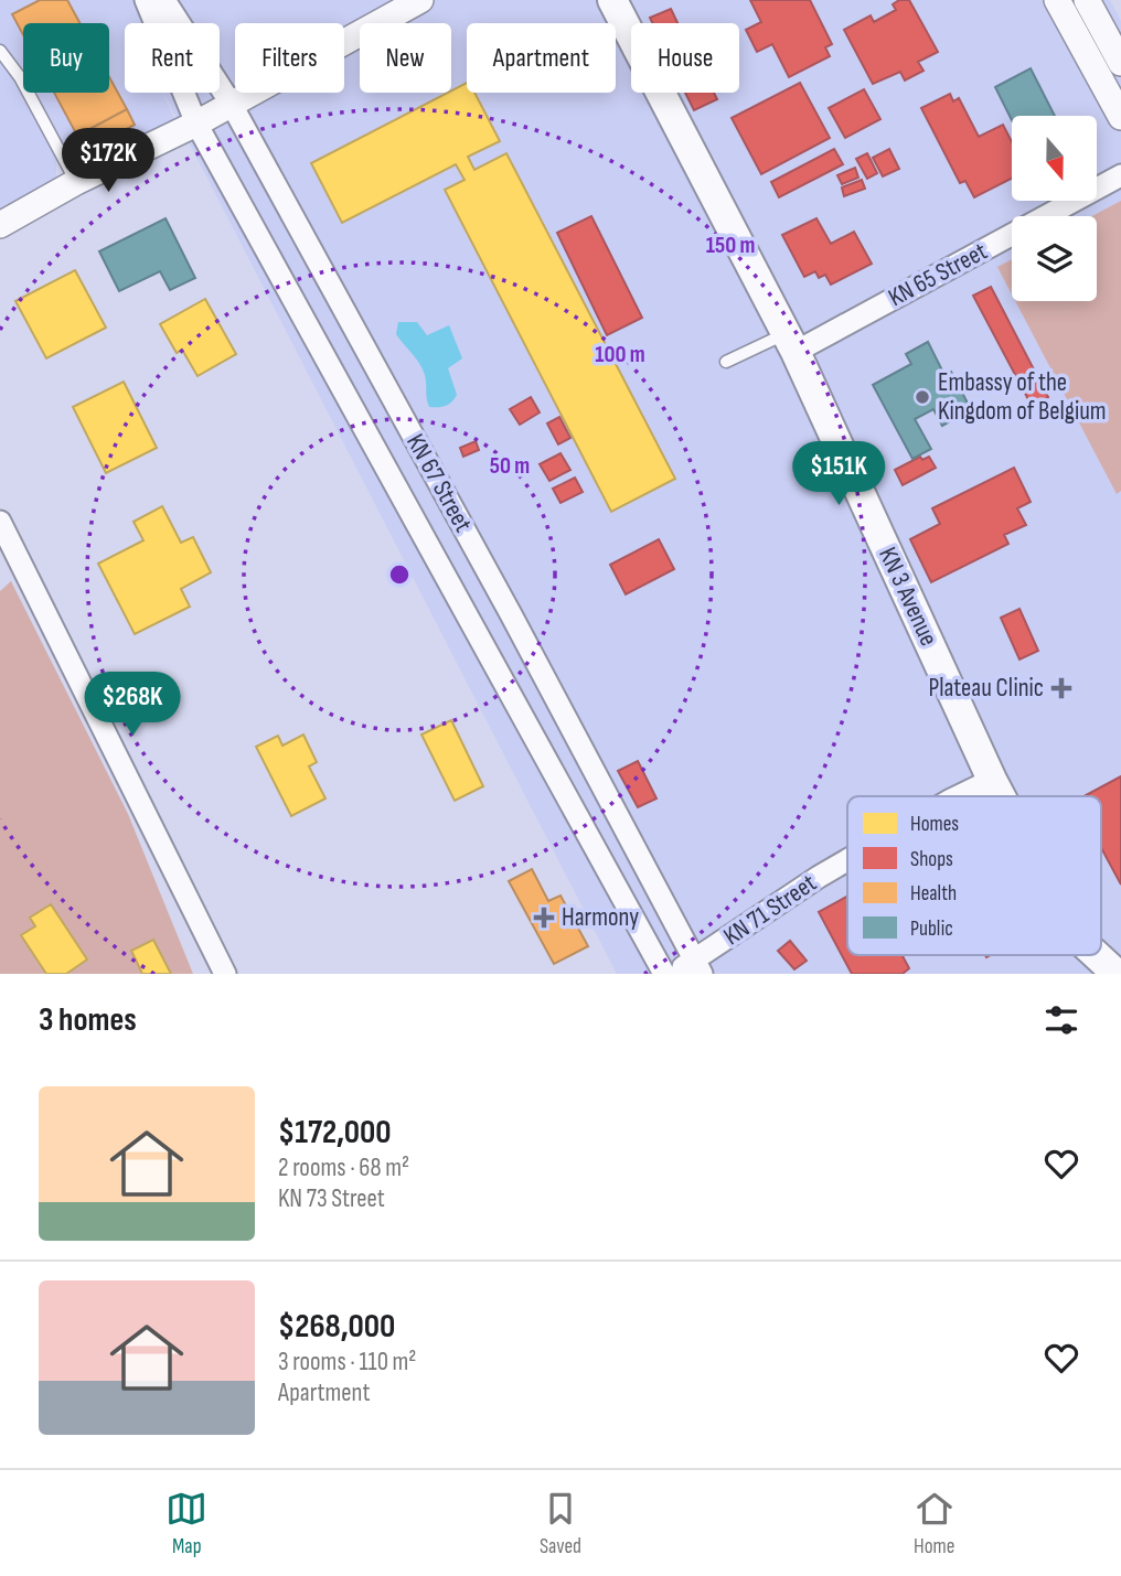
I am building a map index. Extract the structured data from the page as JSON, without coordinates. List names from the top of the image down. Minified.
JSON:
{"streets":{"main road":["KN 3 Avenue"],"street":["KN 65 Street","KN 67 Street","KN 71 Street"]},"crossings":[["KN 65 Street","KN 3 Avenue"],["KN 67 Street","KN 71 Street"],["KN 3 Avenue","KN 71 Street"]],"places":{"other":["Embassy of the Kingdom of Belgium"],"health":["Plateau Clinic","Harmony"]},"legend":["Homes","Shops","Health","Public"],"north":"bottom","page":{"chip":["Buy","Rent","Filters","New","Apartment","House"],"price":["$172K","$151K","$268K"],"heading":"3 homes","list":[{"name":"$172,000","note":"2 rooms · 68 m² · KN 73 Street"},{"name":"$268,000","note":"3 rooms · 110 m² · Apartment"}],"tabs":["Map","Saved","Home"]},"rings":["150 m","100 m","50 m"]}
